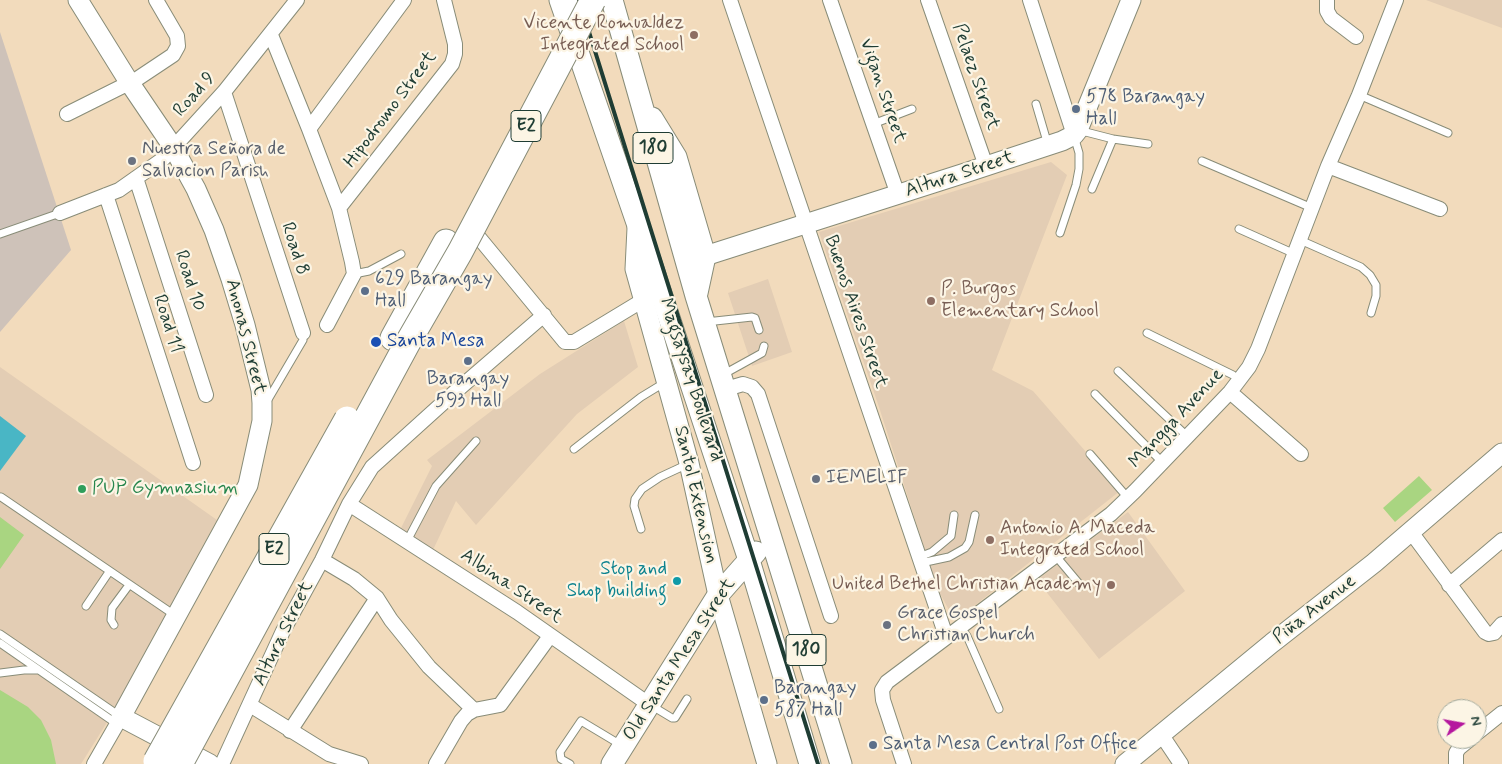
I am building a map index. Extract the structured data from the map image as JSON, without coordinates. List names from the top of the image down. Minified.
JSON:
{"streets":{"highway":["E2"],"main road":["180","Magsaysay Boulevard","Old Santa Mesa Street"],"street":["Pelaez Street","Vigan Street","Road 9","Hipodromo Street","Altura Street","Road 8","Road 10","Buenos Aires Street","Road 11","Anonas Street","Mangga Avenue","Santol Extension","Albina Street","Piña Avenue"]},"crossings":[["Pelaez Street","Altura Street"],["Vigan Street","Altura Street"],["Road 9","Hipodromo Street"],["Road 9","Road 8"],["Road 9","Road 10"],["Road 9","Road 11"],["Road 9","Anonas Street"],["E2","Magsaysay Boulevard"],["Altura Street","Buenos Aires Street"],["Altura Street","Albina Street"],["Road 8","Anonas Street"],["Buenos Aires Street","Mangga Avenue"],["Magsaysay Boulevard","Santol Extension"],["Magsaysay Boulevard","Old Santa Mesa Street"],["Santol Extension","Old Santa Mesa Street"],["Albina Street","Old Santa Mesa Street"]],"places":["Vicente Romualdez Integrated School","578 Barangay Hall","Nuestra Señora de Salvacion Parish","629 Barangay Hall","P. Burgos Elementary School","Santa Mesa","Barangay 593 Hall","IEMELIF","PUP Gymnasium","Antonio A. Maceda Integrated School","Stop and Shop building","United Bethel Christian Academy","Grace Gospel Christian Church","Barangay 587 Hall","Santa Mesa Central Post Office"],"north":"right"}
